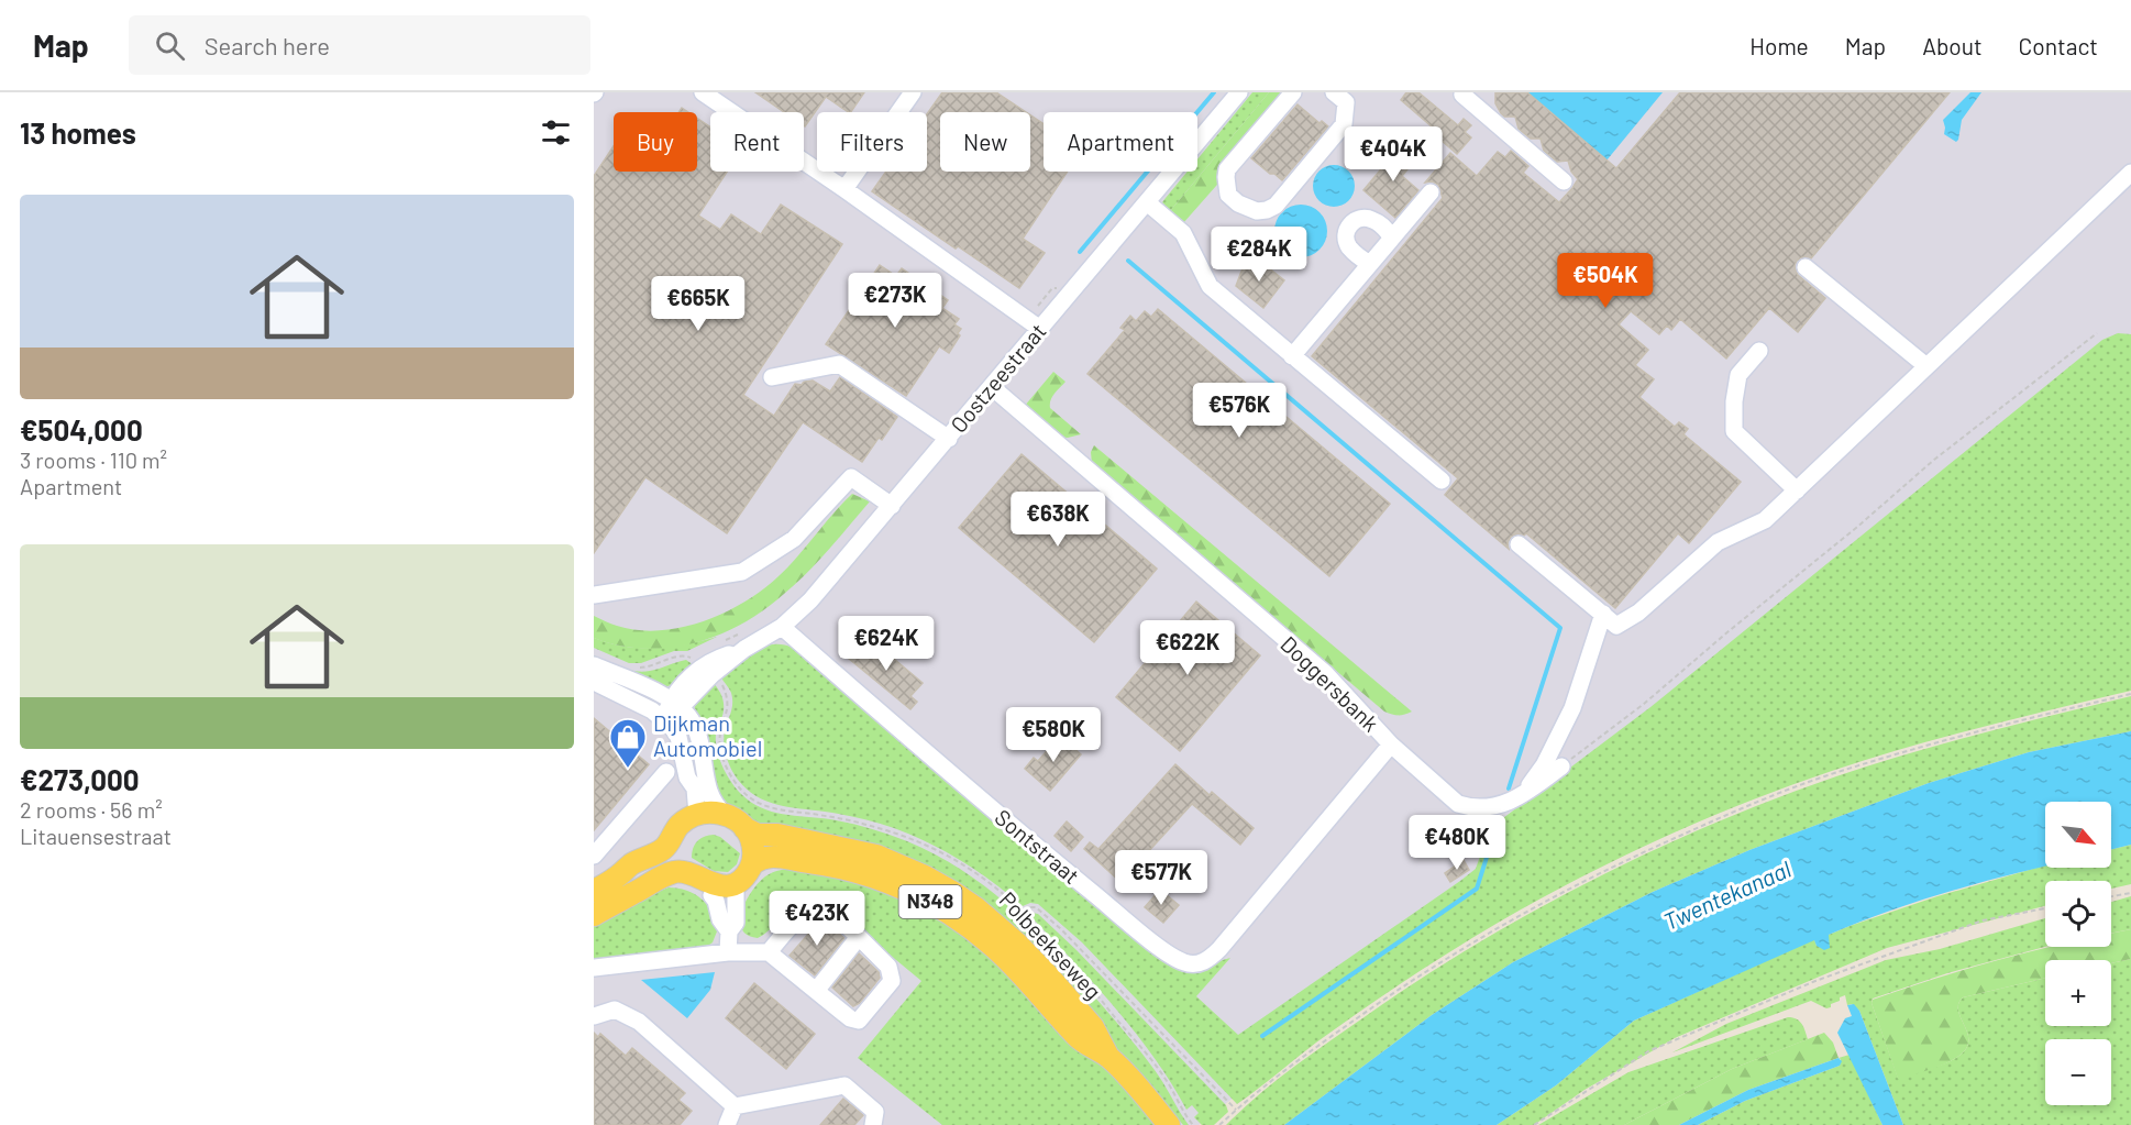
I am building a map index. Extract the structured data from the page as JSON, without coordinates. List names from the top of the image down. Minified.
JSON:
{"streets":{"main road":["N348","Polbeekseweg"],"street":["Oostzeestraat","Doggersbank","Sontstraat"]},"crossings":[["Oostzeestraat","Doggersbank"],["Oostzeestraat","Sontstraat"],["Oostzeestraat","Polbeekseweg"],["Doggersbank","Sontstraat"],["N348","Polbeekseweg"]],"water":["Twentekanaal"],"places":{"shop":["Dijkman Automobiel"]},"north":"bottom right","page":{"header":"Map","search":"Search here","nav":["Home","Map","About","Contact"],"heading":"13 homes","chip":["Buy","Rent","Filters","New","Apartment"],"price":["€404K","€284K","€504K","€273K","€665K","€576K","€638K","€624K","€622K","€580K","€480K","€577K","€423K"],"list":[{"name":"€504,000","note":"3 rooms · 110 m² · Apartment"},{"name":"€273,000","note":"2 rooms · 56 m² · Litauensestraat"}],"map_buttons":["+","−"]}}
